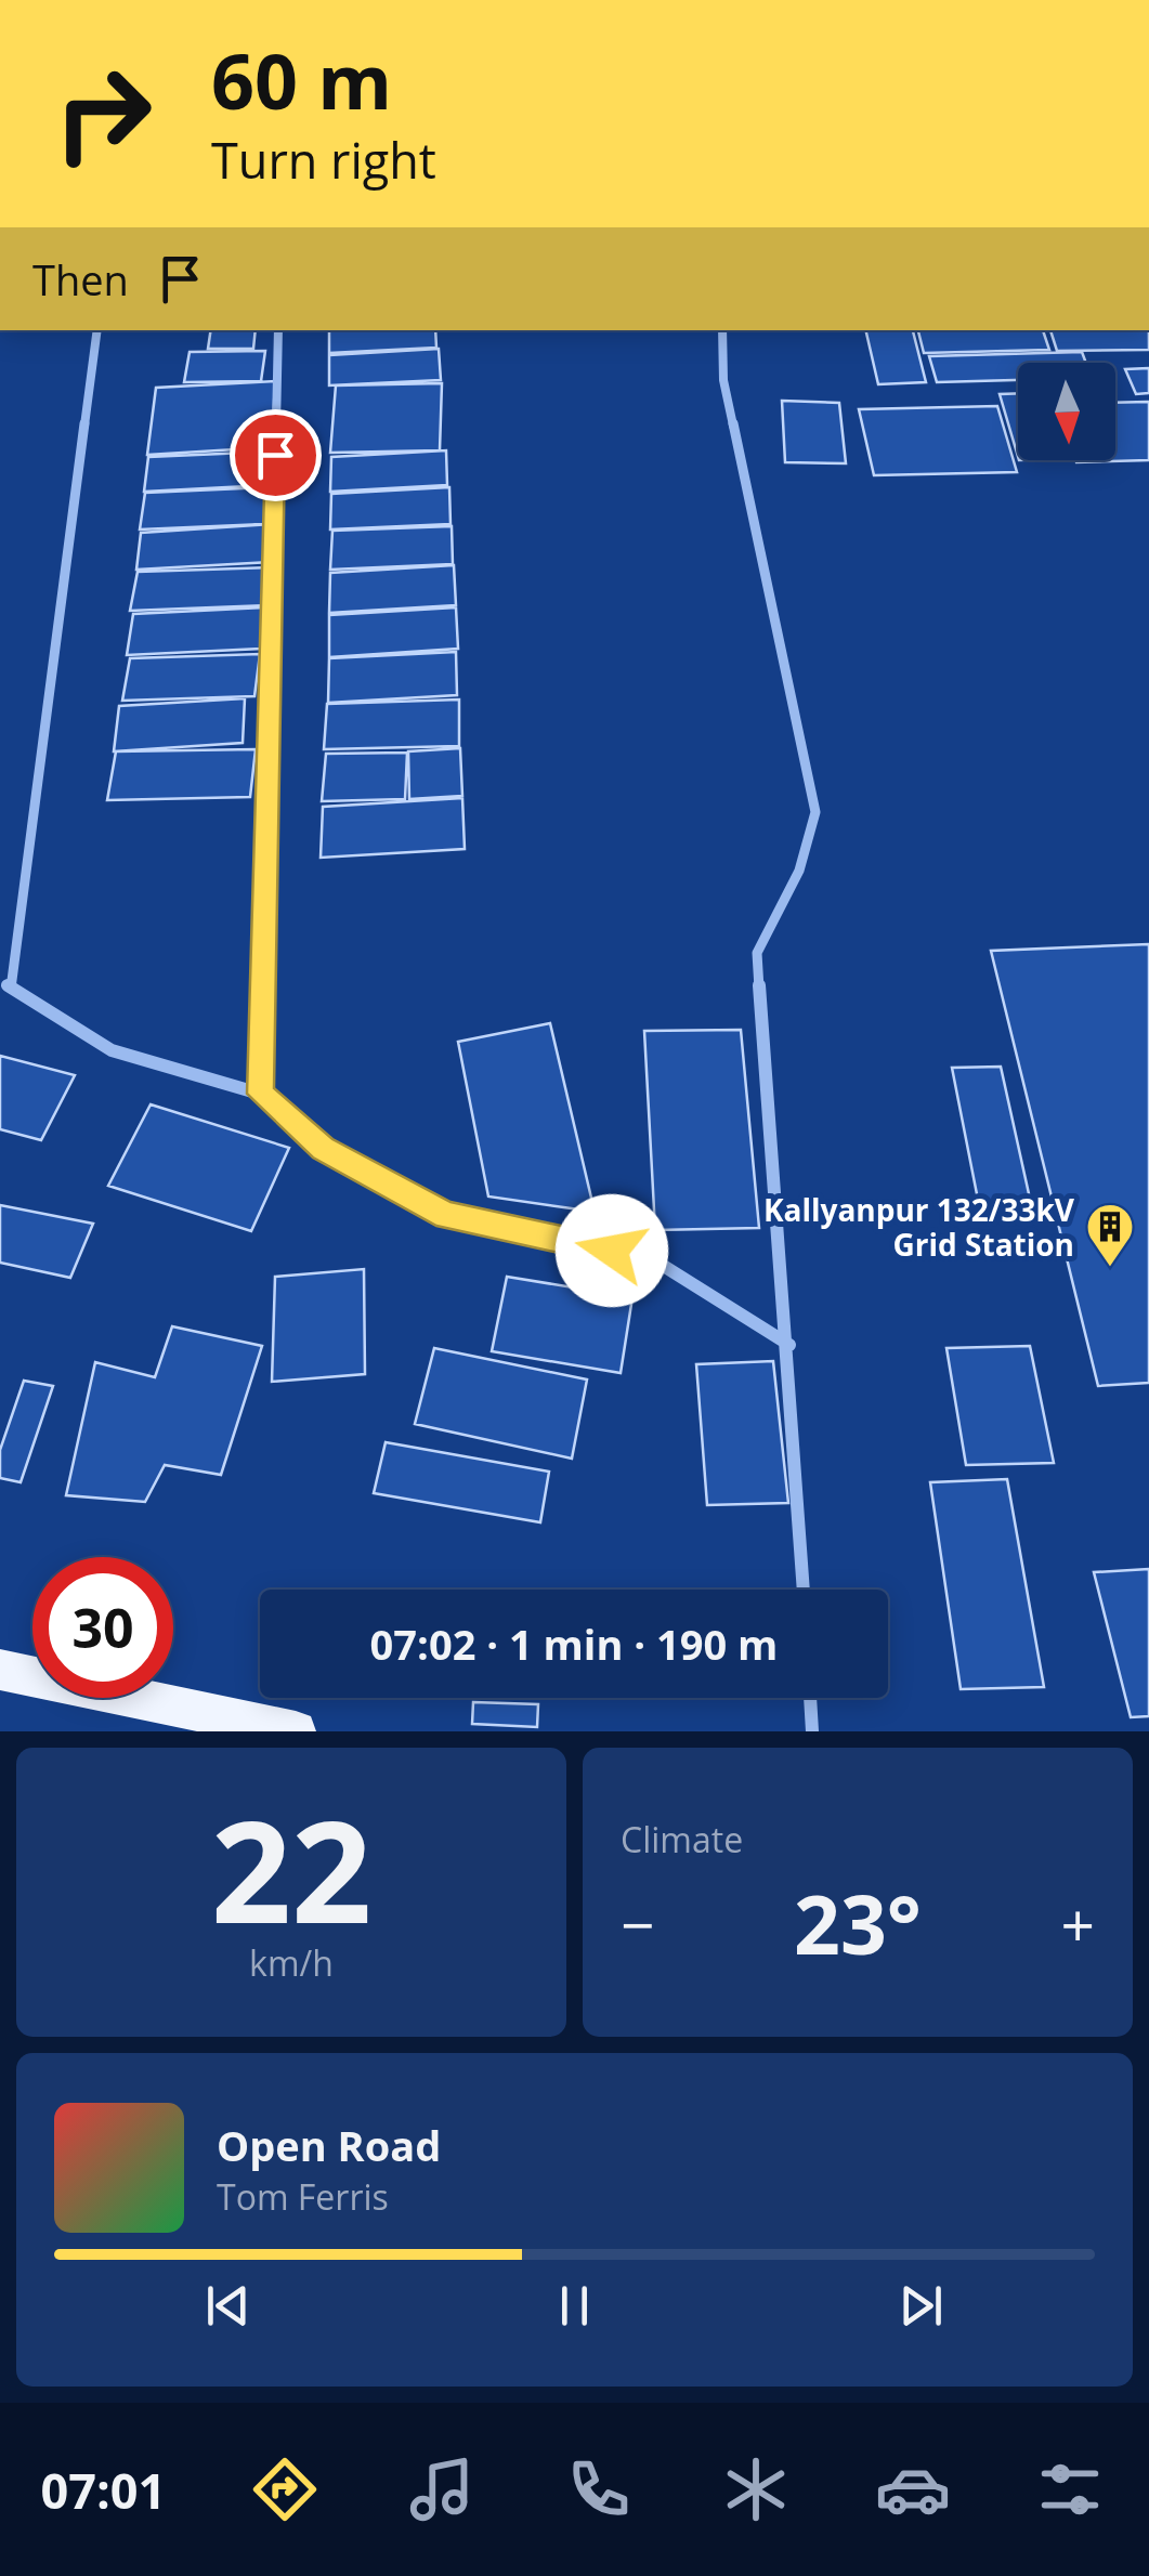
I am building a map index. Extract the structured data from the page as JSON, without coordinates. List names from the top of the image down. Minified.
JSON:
{"places":{"building":["Kallyanpur 132/33kV Grid Station"]},"north":"bottom","page":{"turn":["60 m","Turn right"],"then":"Then","limit":"30","trip":"07:02 · 1 min · 190 m","tile":[["22","km/h"],"Climate"],"heat":["−","23°","+"],"song":["Open Road","Tom Ferris"],"tabs":"07:01"}}
